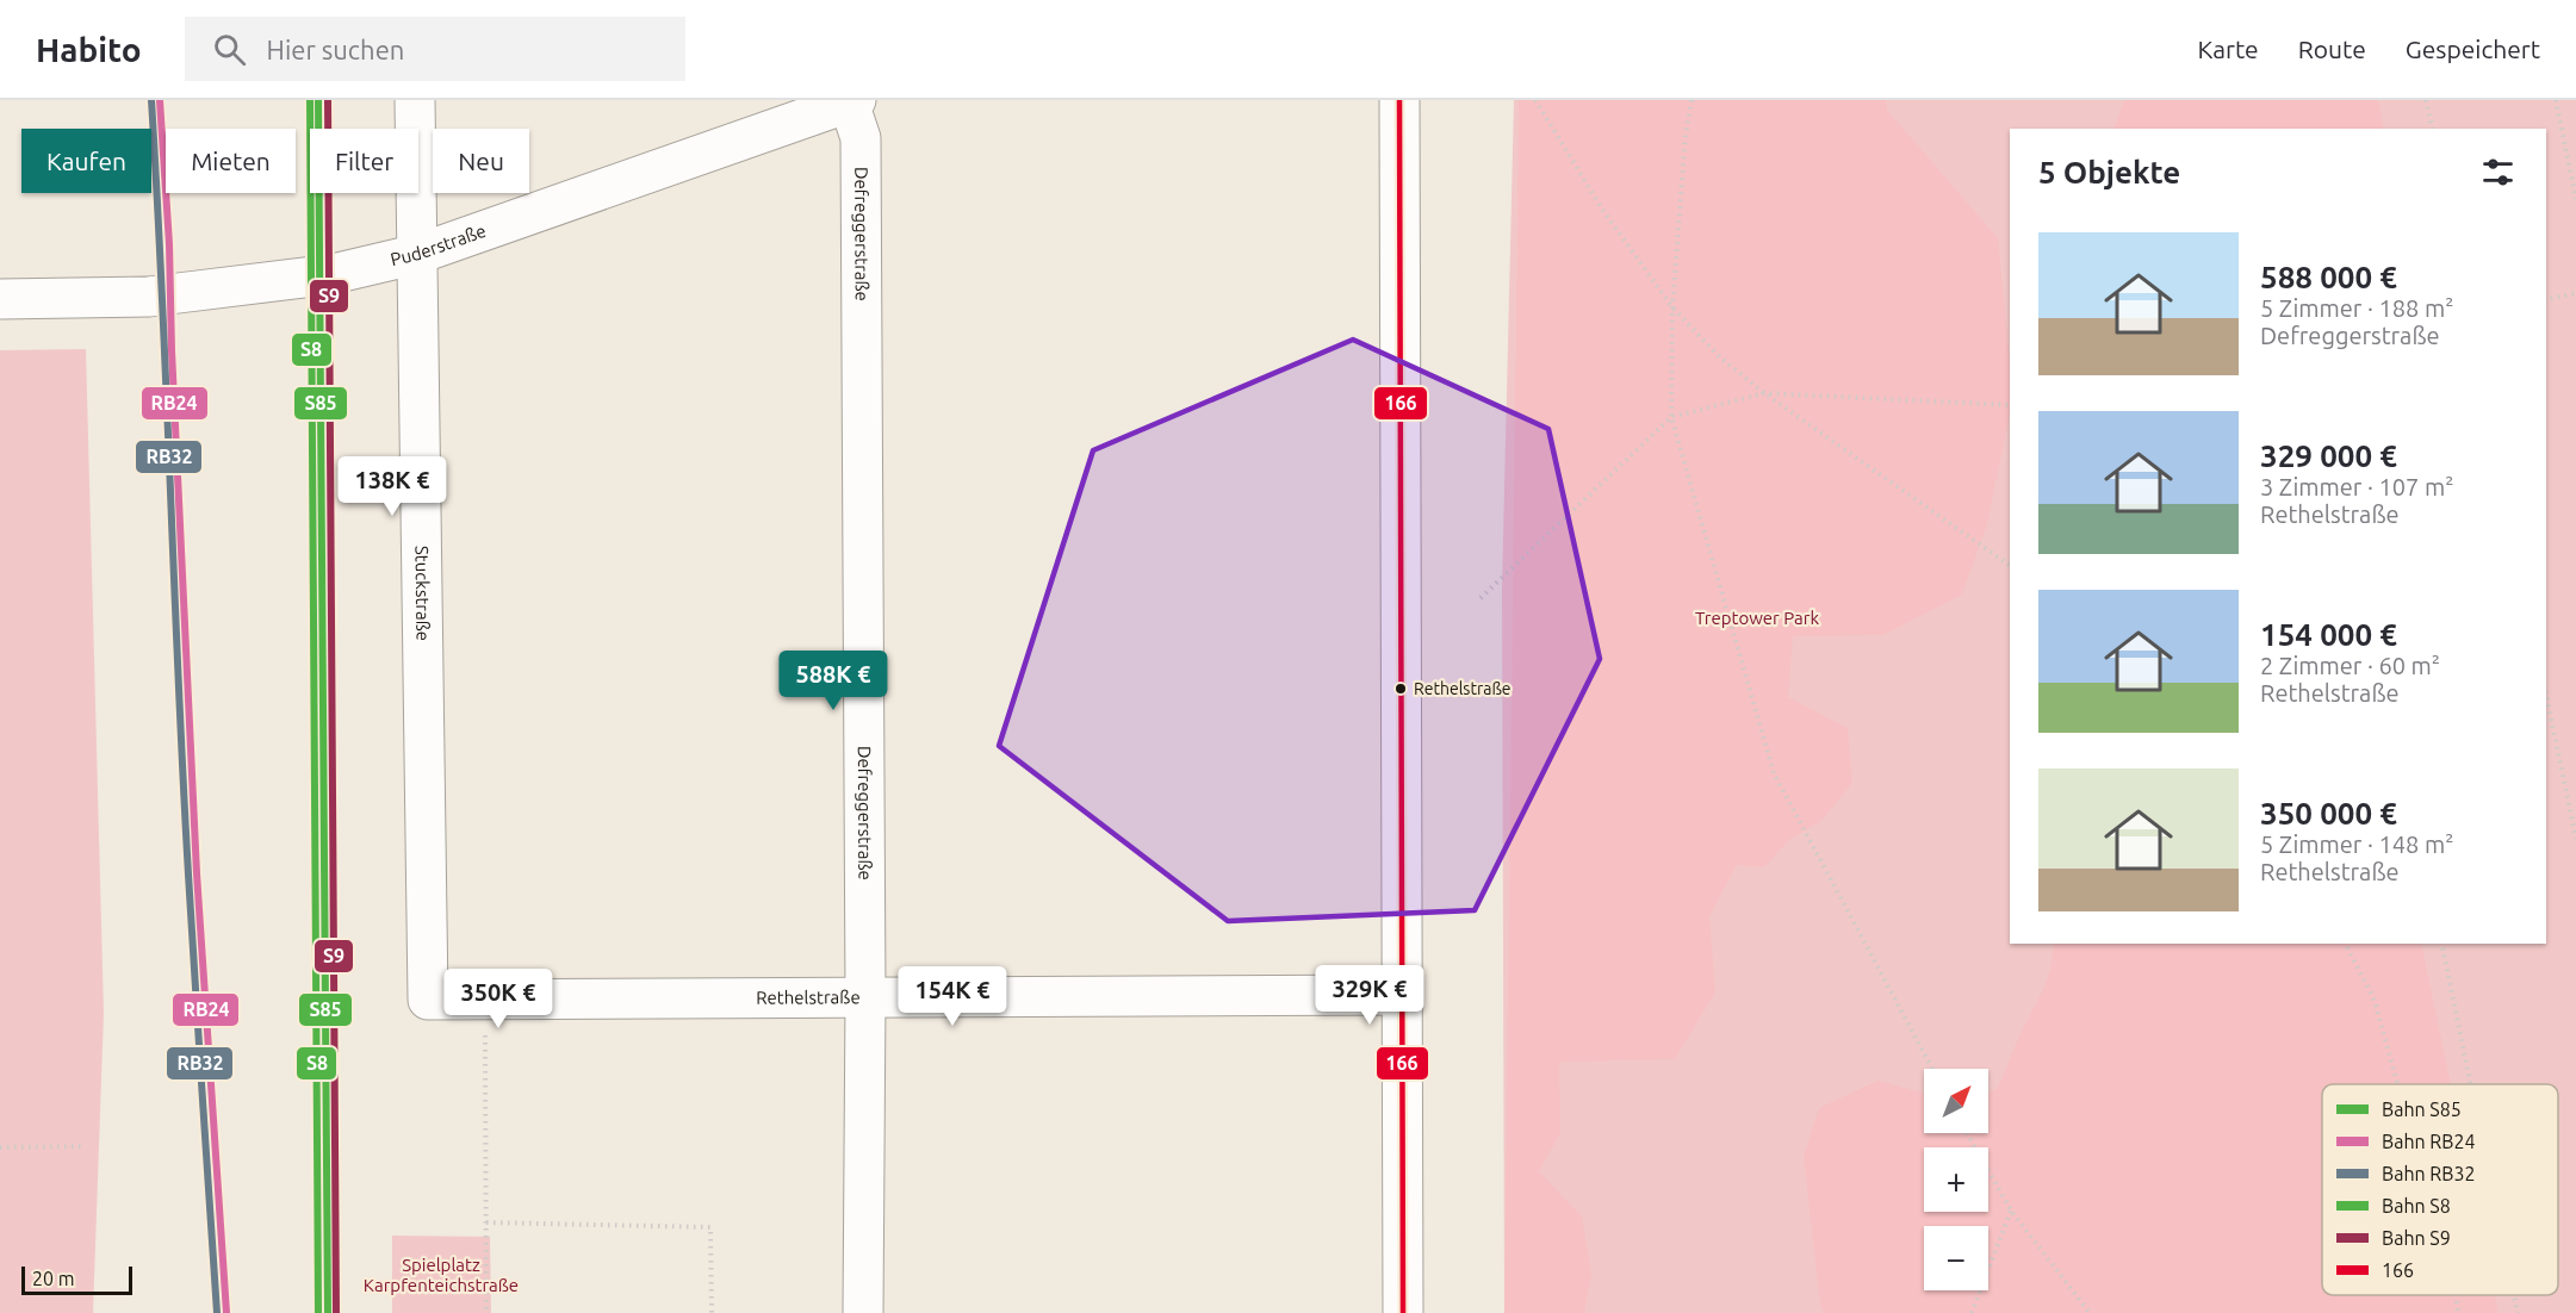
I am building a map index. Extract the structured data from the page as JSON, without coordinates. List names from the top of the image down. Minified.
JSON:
{"streets":{"street":["Defreggerstraße","Puderstraße","Stuckstraße","Rethelstraße"]},"crossings":[["Defreggerstraße","Puderstraße"],["Defreggerstraße","Rethelstraße"],["Puderstraße","Stuckstraße"],["Stuckstraße","Rethelstraße"]],"parks":["Treptower Park","Spielplatz Karpfenteichstraße"],"places":["Rethelstraße"],"lines":["rail line S85","rail line RB24","rail line RB32","rail line S8","rail line S9","transit line 166"],"legend":["Bahn S85","Bahn RB24","Bahn RB32","Bahn S8","Bahn S9","166"],"scale_bar":"20 m","north":"top right","page":{"header":"Habito","search":"Hier suchen","nav":["Karte","Route","Gespeichert"],"chip":["Kaufen","Mieten","Filter","Neu"],"heading":"5 Objekte","list":[{"name":"588 000 €","note":"5 Zimmer · 188 m² · Defreggerstraße"},{"name":"329 000 €","note":"3 Zimmer · 107 m² · Rethelstraße"},{"name":"154 000 €","note":"2 Zimmer · 60 m² · Rethelstraße"},{"name":"350 000 €","note":"5 Zimmer · 148 m² · Rethelstraße"}],"price":["138K €","588K €","329K €","154K €","350K €"],"map_buttons":["+","−"],"scale":"20 m"}}
